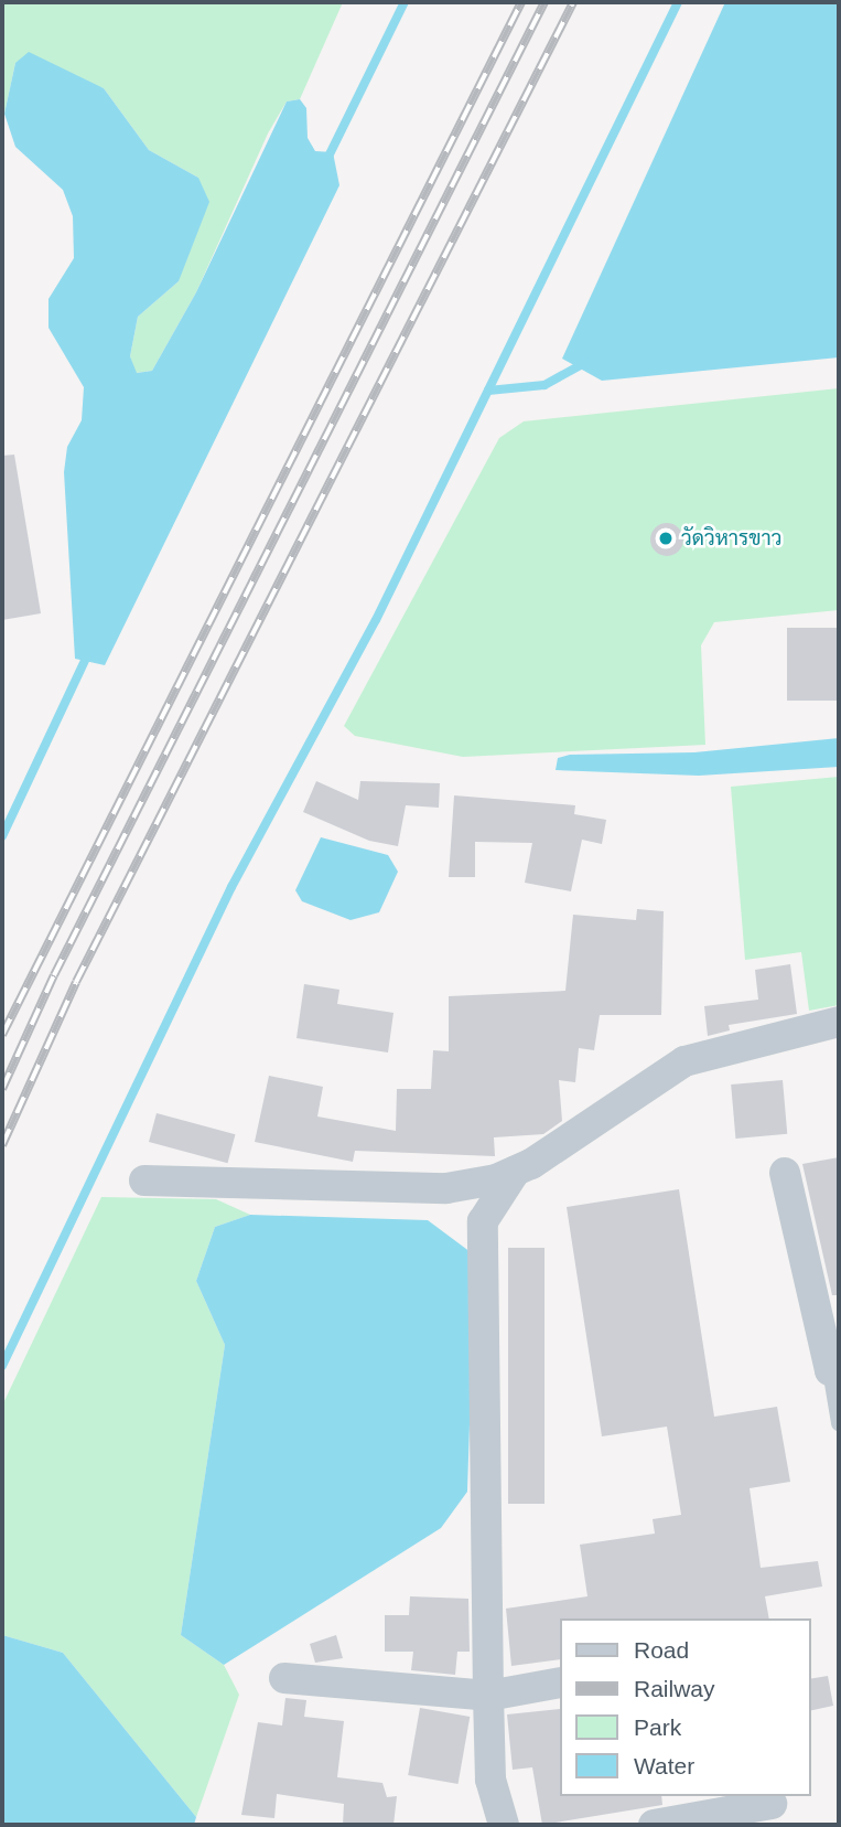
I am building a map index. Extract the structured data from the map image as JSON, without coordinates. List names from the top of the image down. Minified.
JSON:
{"places":["วัดวิหารขาว"],"legend":["Road","Railway","Park","Water"]}
